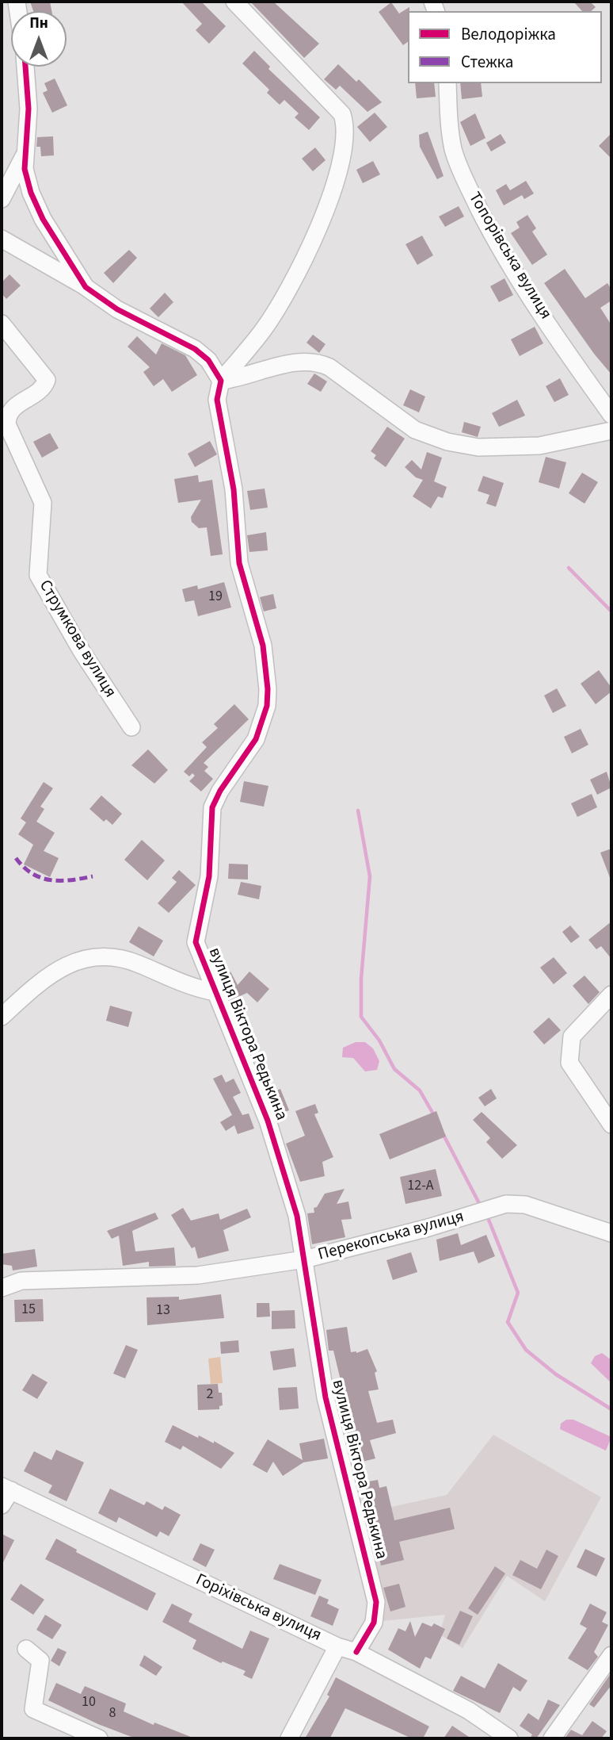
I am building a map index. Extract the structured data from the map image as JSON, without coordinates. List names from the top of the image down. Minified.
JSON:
{"streets":{"street":["Топорівська вулиця","Струмкова вулиця","вулиця Віктора Редькина","Перекопська вулиця","Горіхівська вулиця"]},"crossings":[["вулиця Віктора Редькина","Перекопська вулиця"],["вулиця Віктора Редькина","Горіхівська вулиця"]],"house_numbers":["19","12-А","15","13","2","10","8"],"legend":["Велодоріжка","Стежка"],"north":"top"}
